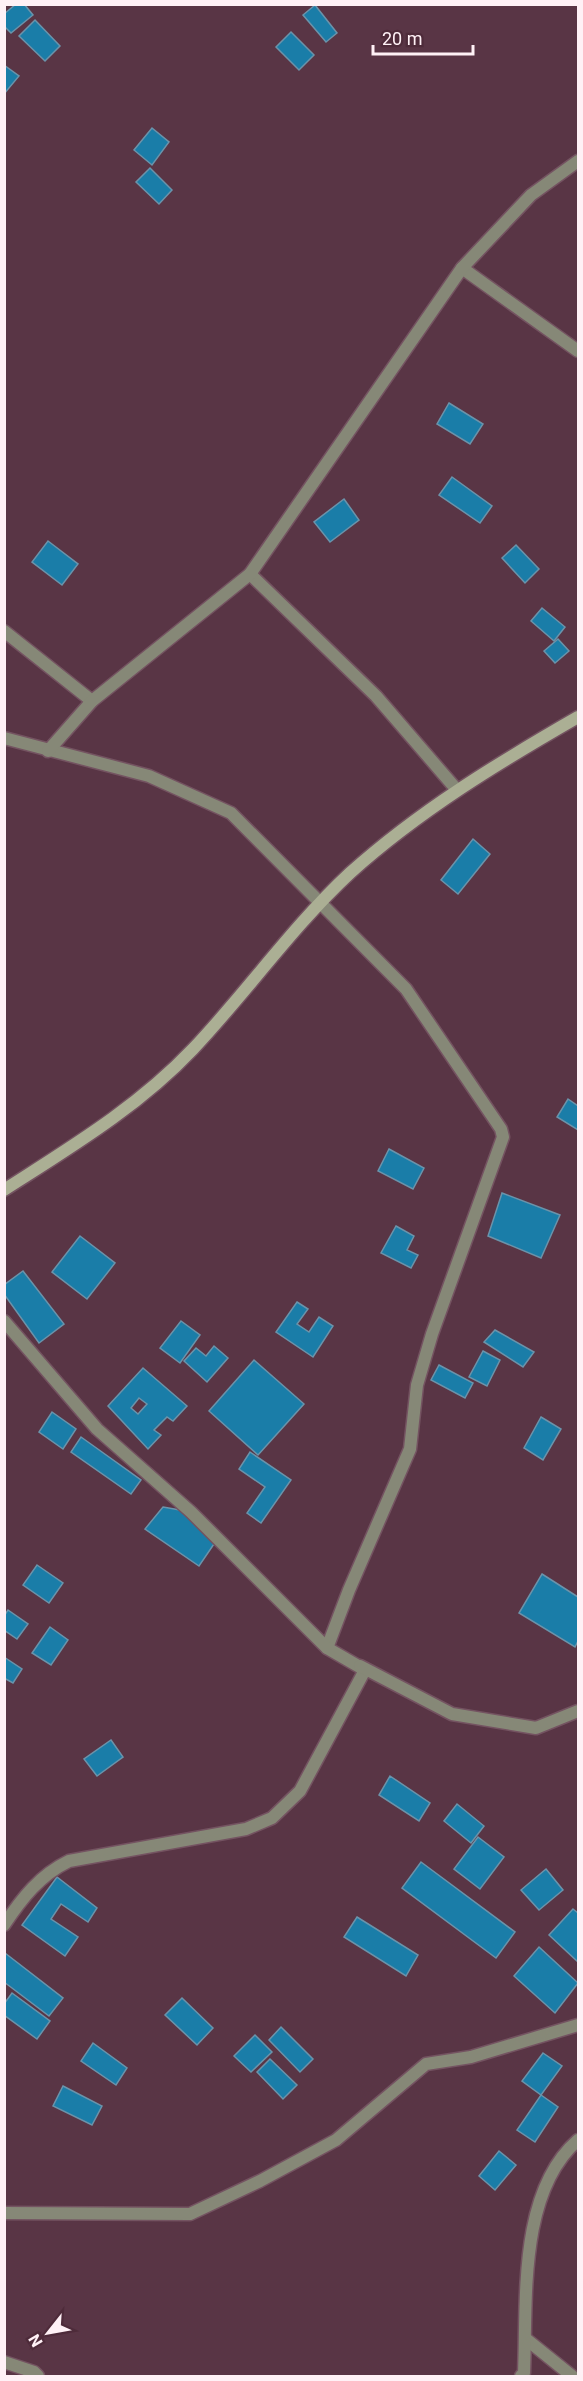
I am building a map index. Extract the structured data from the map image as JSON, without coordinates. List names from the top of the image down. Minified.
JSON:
{"scale_bar":"20 m","north":"bottom left"}
